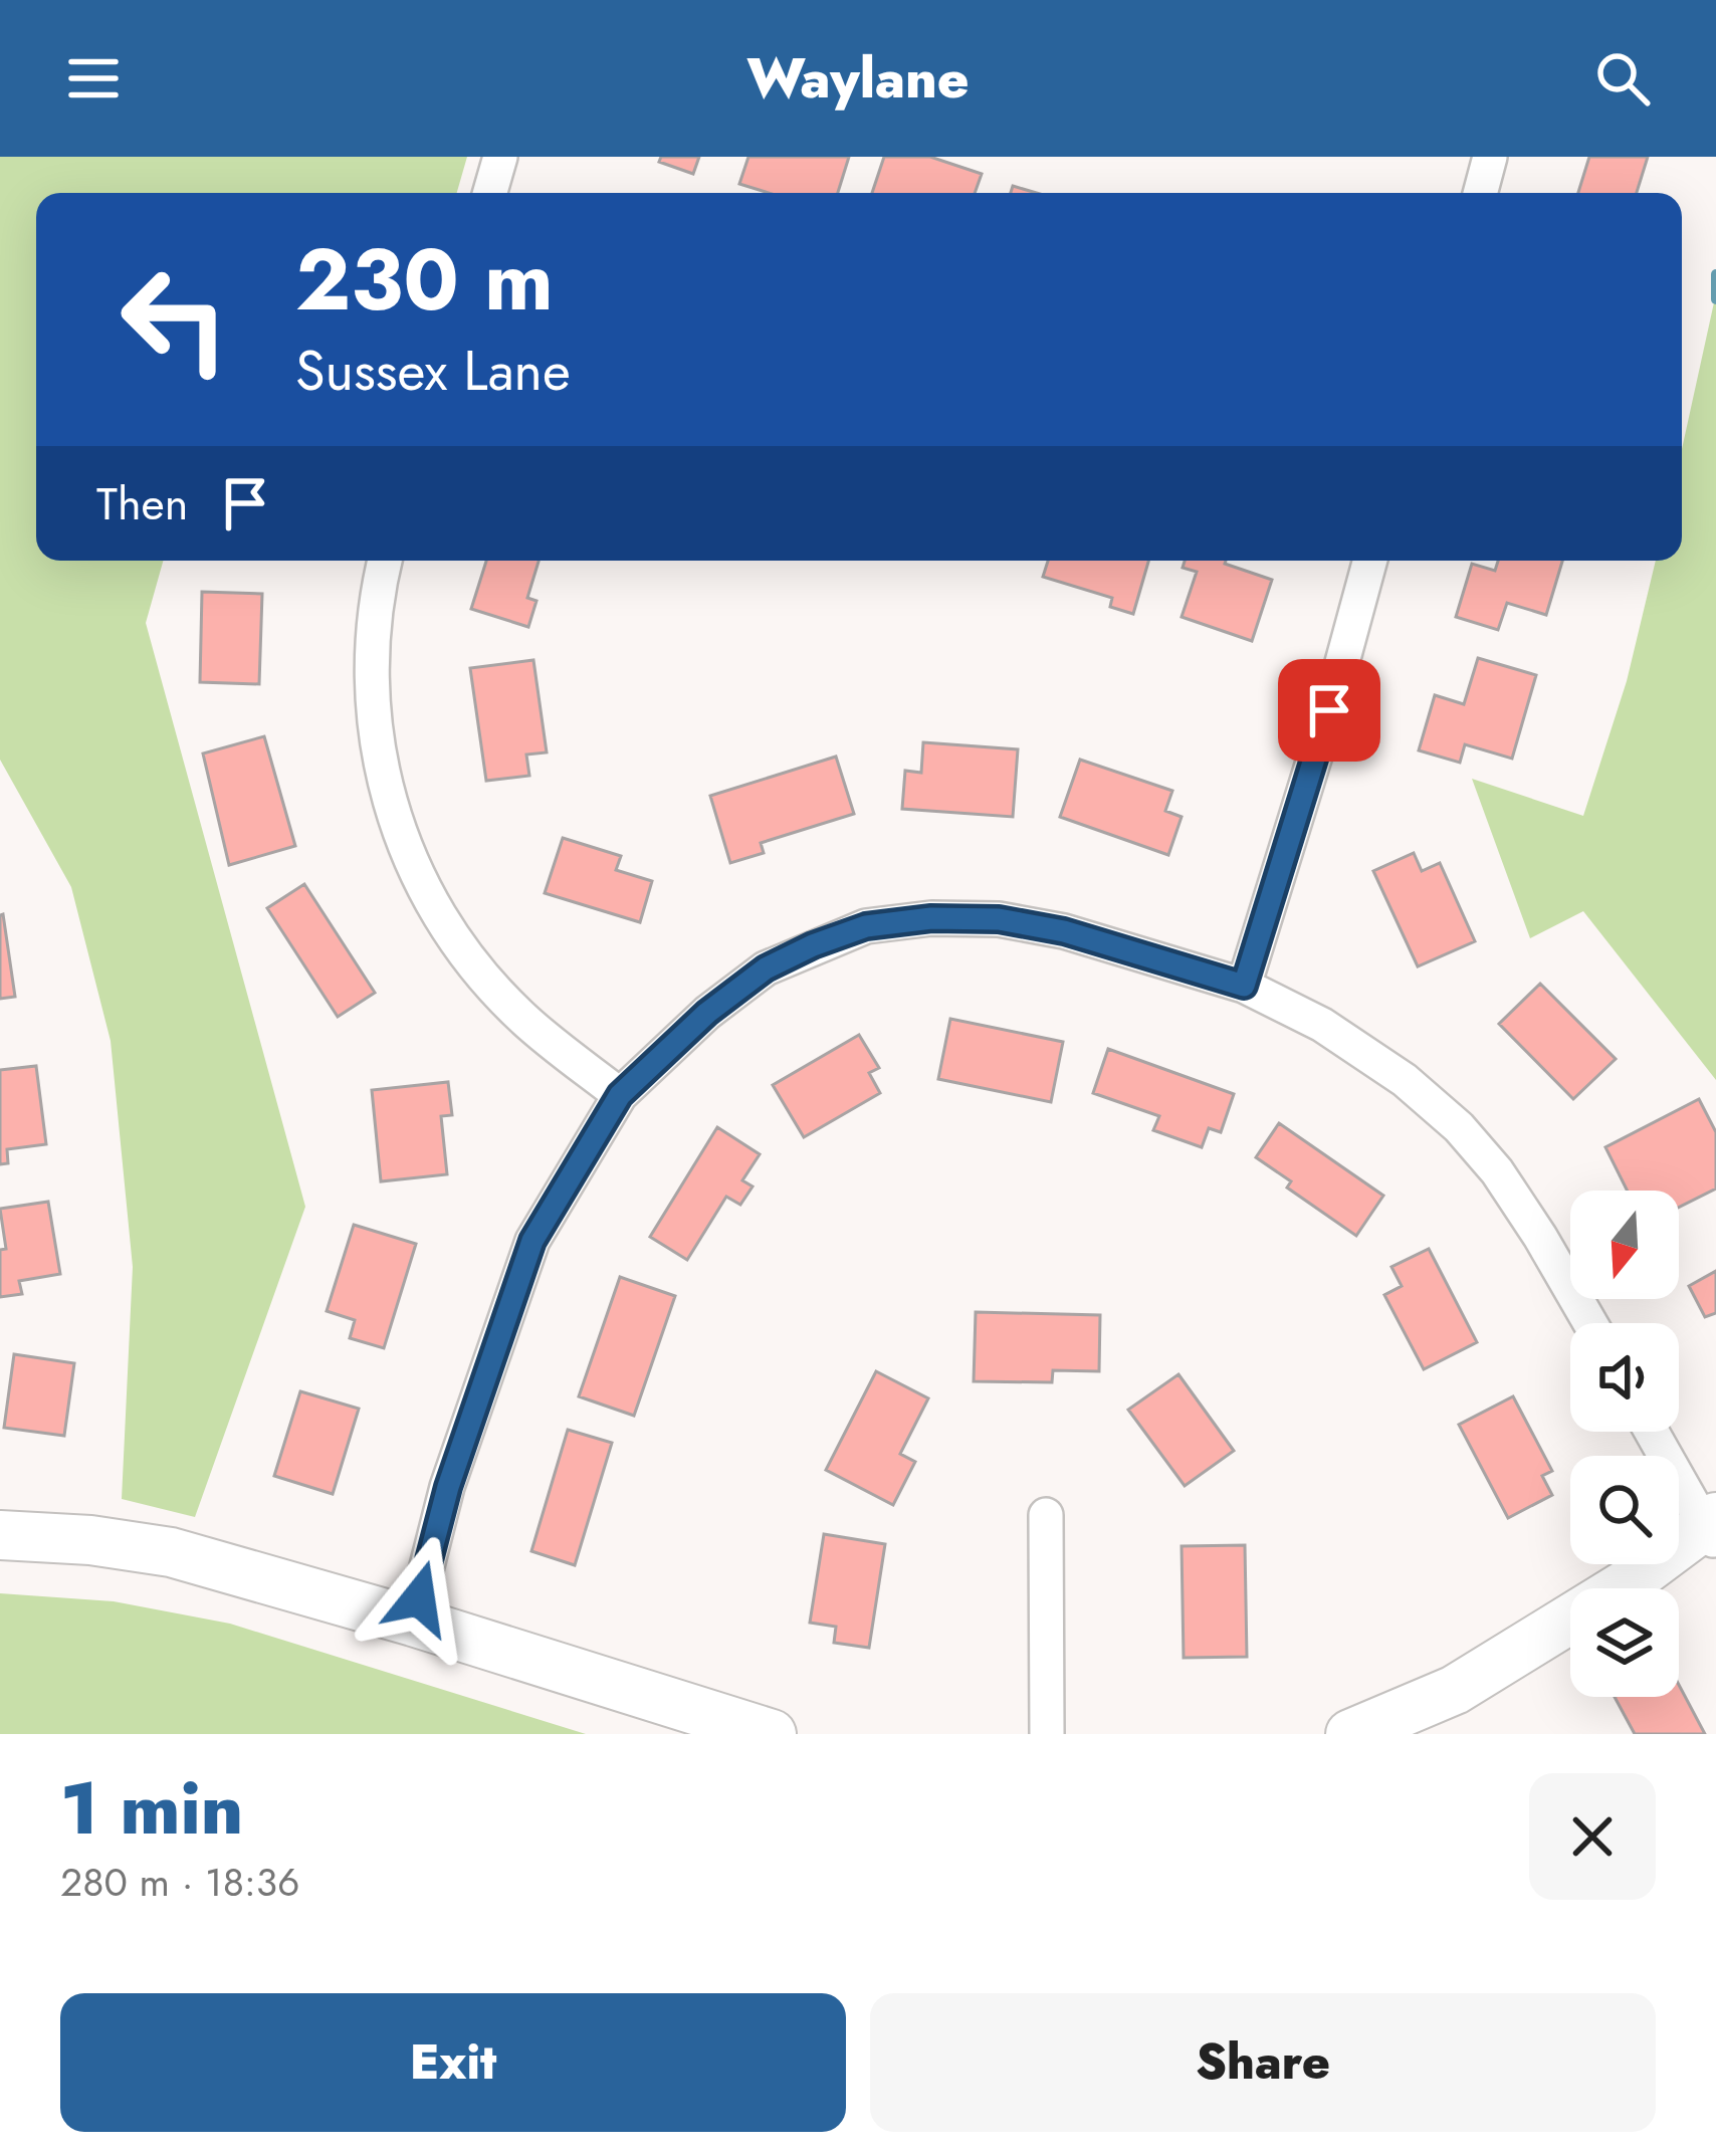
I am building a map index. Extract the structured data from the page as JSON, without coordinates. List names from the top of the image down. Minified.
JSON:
{"north":"bottom","page":{"header":"Waylane","turn":["230 m","Sussex Lane"],"then":"Then","heading":["1 min","280 m · 18:36"],"buttons":["Exit","Share"]}}
